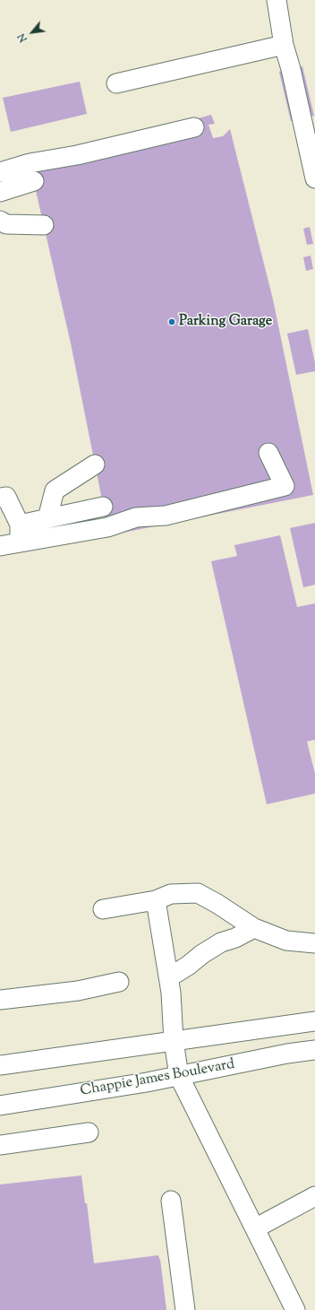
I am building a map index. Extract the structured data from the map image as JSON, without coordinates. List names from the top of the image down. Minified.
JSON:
{"streets":{"street":["Chappie James Boulevard"]},"places":["Parking Garage"],"north":"bottom left"}
